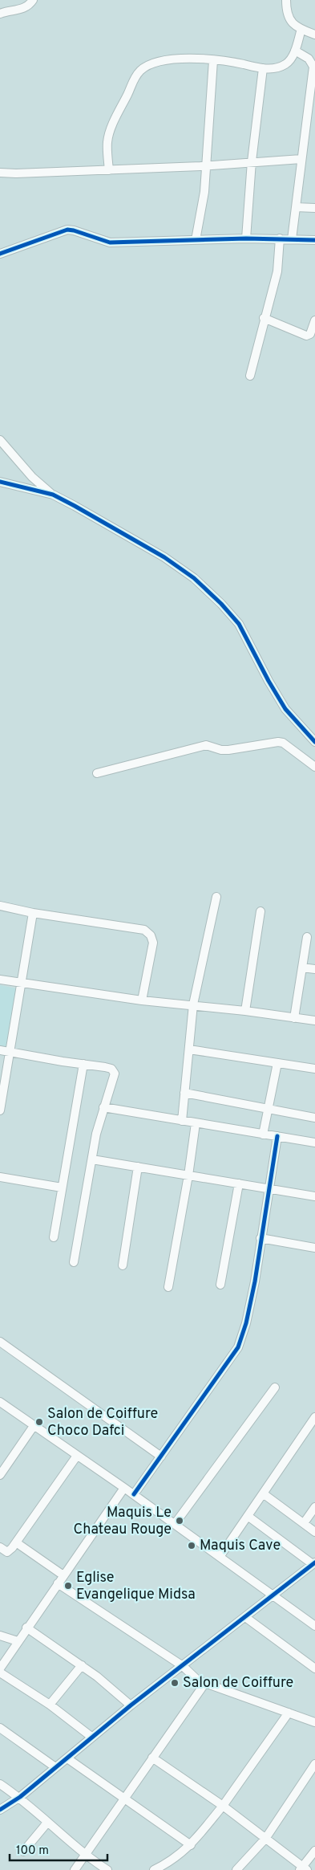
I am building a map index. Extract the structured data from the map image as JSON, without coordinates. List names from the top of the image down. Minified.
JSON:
{"places":["Salon de Coiffure Choco Dafci","Maquis Le Chateau Rouge","Maquis Cave","Eglise Evangelique Midsa","Salon de Coiffure"],"scale_bar":"100 m"}
